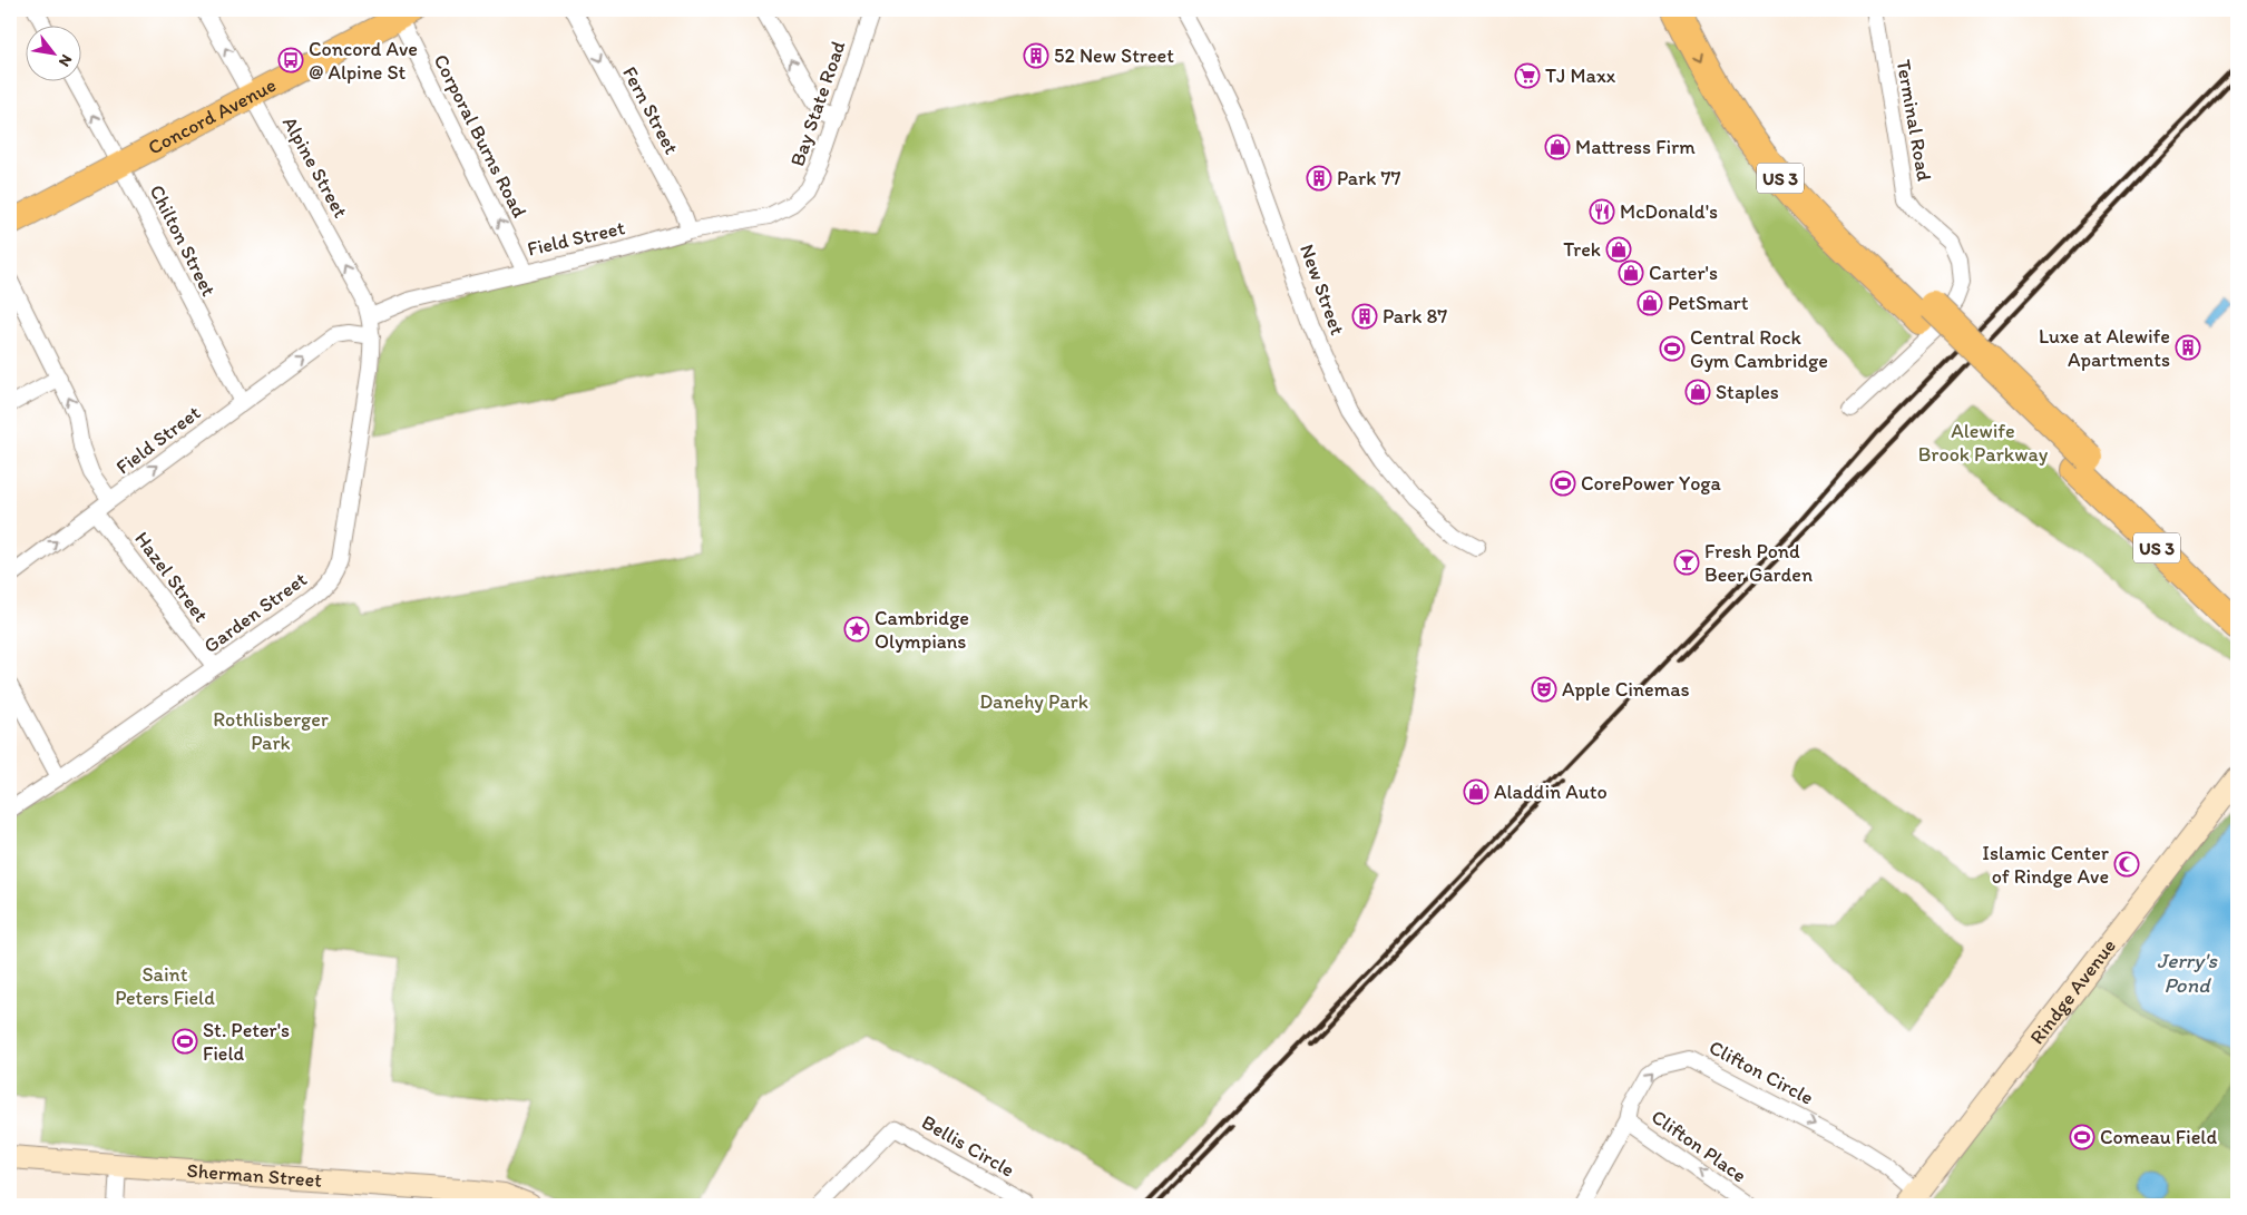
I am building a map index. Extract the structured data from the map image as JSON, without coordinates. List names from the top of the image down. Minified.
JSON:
{"streets":{"highway":["US 3"],"main road":["Concord Avenue"],"street":["Bay State Road","Fern Street","Terminal Road","Corporal Burns Road","Alpine Street","Field Street","Chilton Street","New Street","Hazel Street","Garden Street","Rindge Avenue","Clifton Circle","Bellis Circle","Clifton Place","Sherman Street"]},"crossings":[["Bay State Road","Field Street"],["Fern Street","Field Street"],["Concord Avenue","Corporal Burns Road"],["Concord Avenue","Alpine Street"],["Concord Avenue","Chilton Street"],["Corporal Burns Road","Field Street"],["Alpine Street","Field Street"],["Alpine Street","Garden Street"],["Field Street","Chilton Street"],["Field Street","Hazel Street"],["Field Street","Garden Street"],["Hazel Street","Garden Street"],["Rindge Avenue","Clifton Circle"],["Clifton Circle","Clifton Place"]],"one_way":["Fern Street","Corporal Burns Road","Alpine Street","Field Street","Clifton Circle","Clifton Place"],"water":["Jerry's Pond"],"parks":["Alewife Brook Parkway","Danehy Park","Rothlisberger Park","Saint Peters Field"],"places":{"building":["52 New Street","Park 77","Park 87","Luxe at Alewife Apartments"],"bus stop":["Concord Ave @ Alpine St"],"supermarket":["TJ Maxx"],"shop":["Mattress Firm","Trek","Carter's","PetSmart","Staples","Aladdin Auto"],"restaurant":["McDonald's"],"sports":["Central Rock Gym Cambridge","CorePower Yoga","St. Peter's Field","Comeau Field"],"bar":["Fresh Pond Beer Garden"],"place":["Cambridge Olympians"],"theatre":["Apple Cinemas"],"mosque":["Islamic Center of Rindge Ave"]},"north":"bottom right"}
